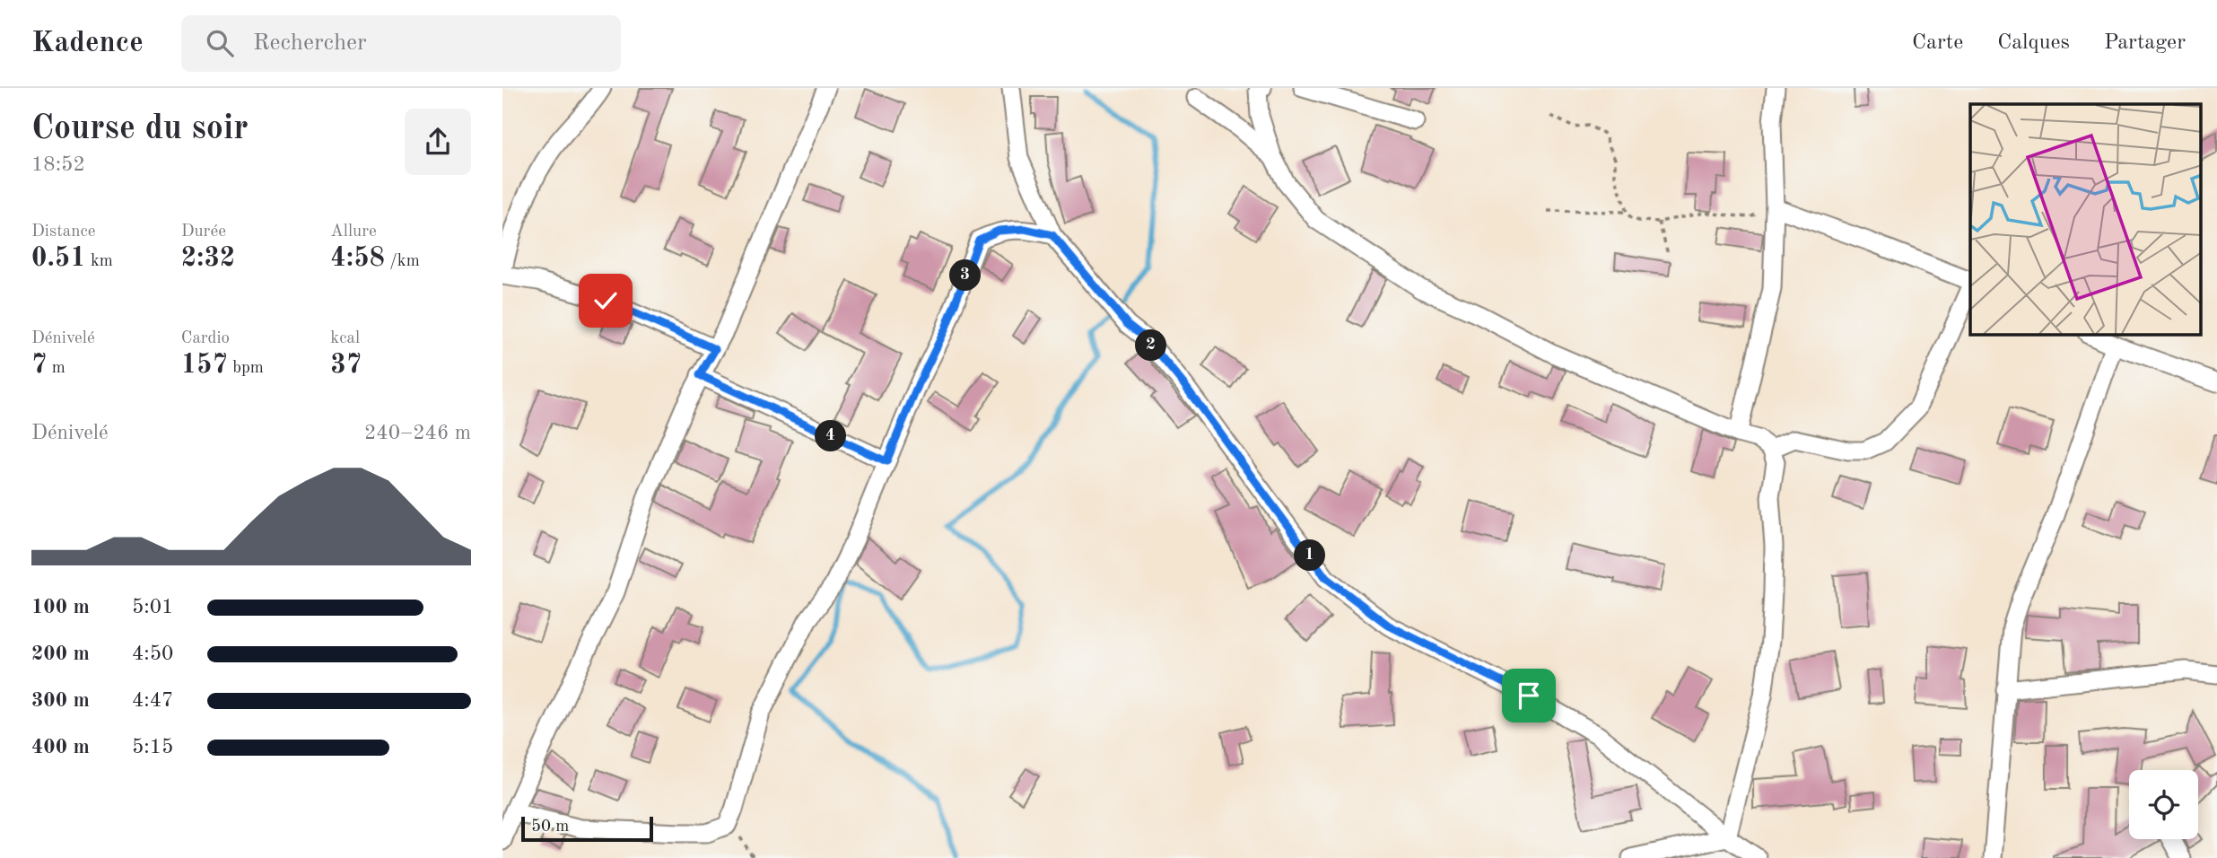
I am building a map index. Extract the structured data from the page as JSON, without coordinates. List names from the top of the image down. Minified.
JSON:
{"scale_bar":"50 m","page":{"header":"Kadence","search":"Rechercher","nav":["Carte","Calques","Partager"],"heading":["Course du soir","18:52"],"stats":[["Distance","0.51 km"],["Durée","2:32"],["Allure","4:58 /km"],["Dénivelé","7 m"],["Cardio","157 bpm"],["kcal","37"]],"pins":["3","2","4","1"],"chart":["Dénivelé","240–246 m"],"list":[{"name":"100 m","note":"5:01"},{"name":"200 m","note":"4:50"},{"name":"300 m","note":"4:47"},{"name":"400 m","note":"5:15"}],"scale":"50 m"}}
